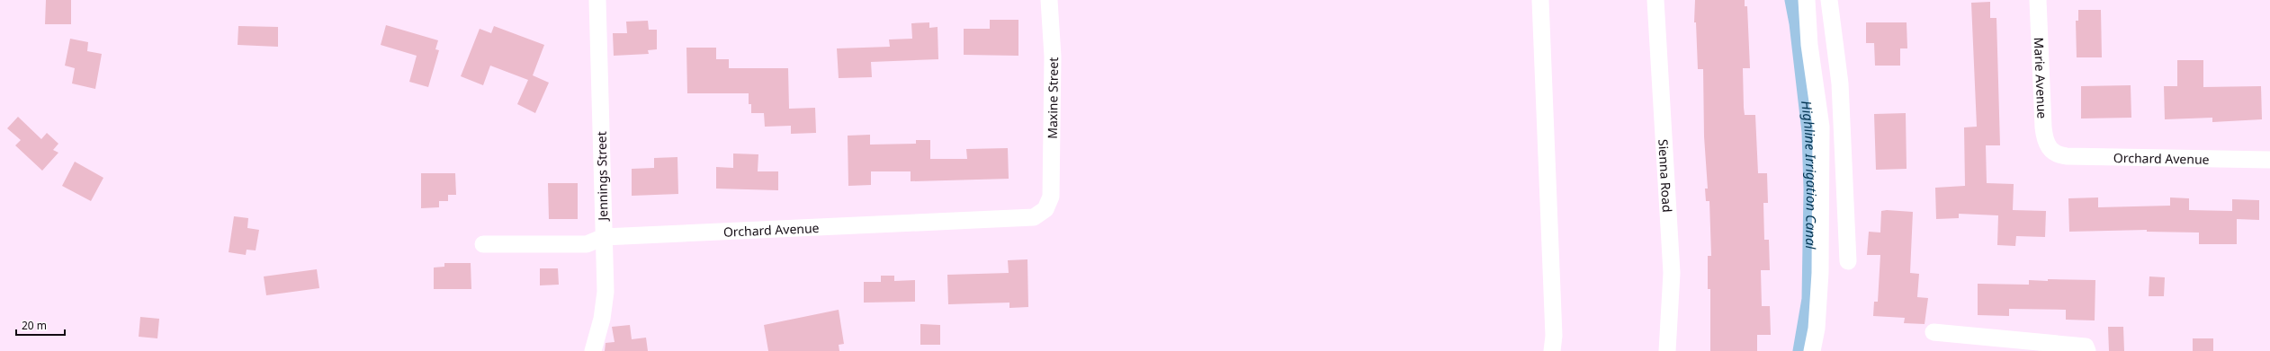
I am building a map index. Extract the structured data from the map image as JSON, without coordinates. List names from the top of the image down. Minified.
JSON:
{"streets":{"street":["Marie Avenue","Maxine Street","Orchard Avenue","Sienna Road","Jennings Street"]},"crossings":[["Marie Avenue","Orchard Avenue"],["Maxine Street","Orchard Avenue"],["Orchard Avenue","Jennings Street"]],"water":["Highline Irrigation Canal"],"scale_bar":"20 m"}
